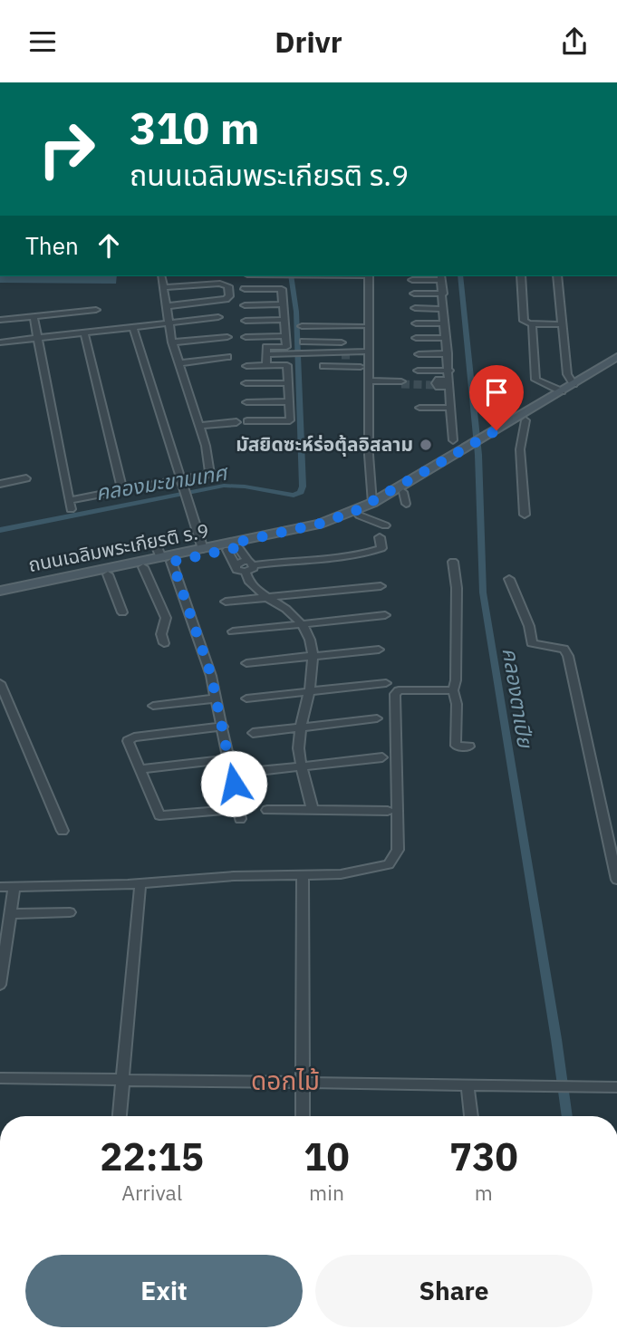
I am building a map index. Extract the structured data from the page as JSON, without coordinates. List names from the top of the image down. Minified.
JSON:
{"streets":{"main road":["ถนนเฉลิมพระเกียรติ ร.9"]},"districts":["ดอกไม้"],"water":["คลองมะขามเทศ","คลองตาเปีย"],"places":["มัสยิดซะห์ร่อตุ้ลอิสลาม"],"page":{"header":"Drivr","turn":["310 m","ถนนเฉลิมพระเกียรติ ร.9"],"then":"Then","eta":["22:15","Arrival","10","min","730","m"],"buttons":["Exit","Share"]}}
